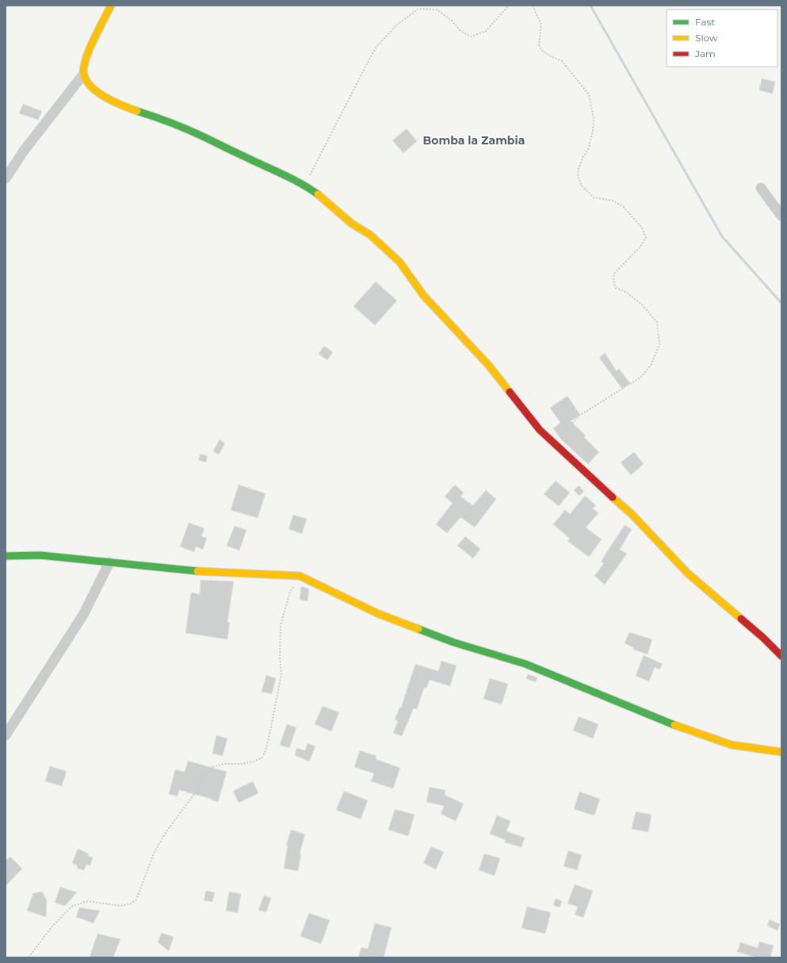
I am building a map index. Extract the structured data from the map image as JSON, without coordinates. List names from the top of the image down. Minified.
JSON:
{"districts":["Bomba la Zambia"],"legend":["Fast","Slow","Jam"]}
